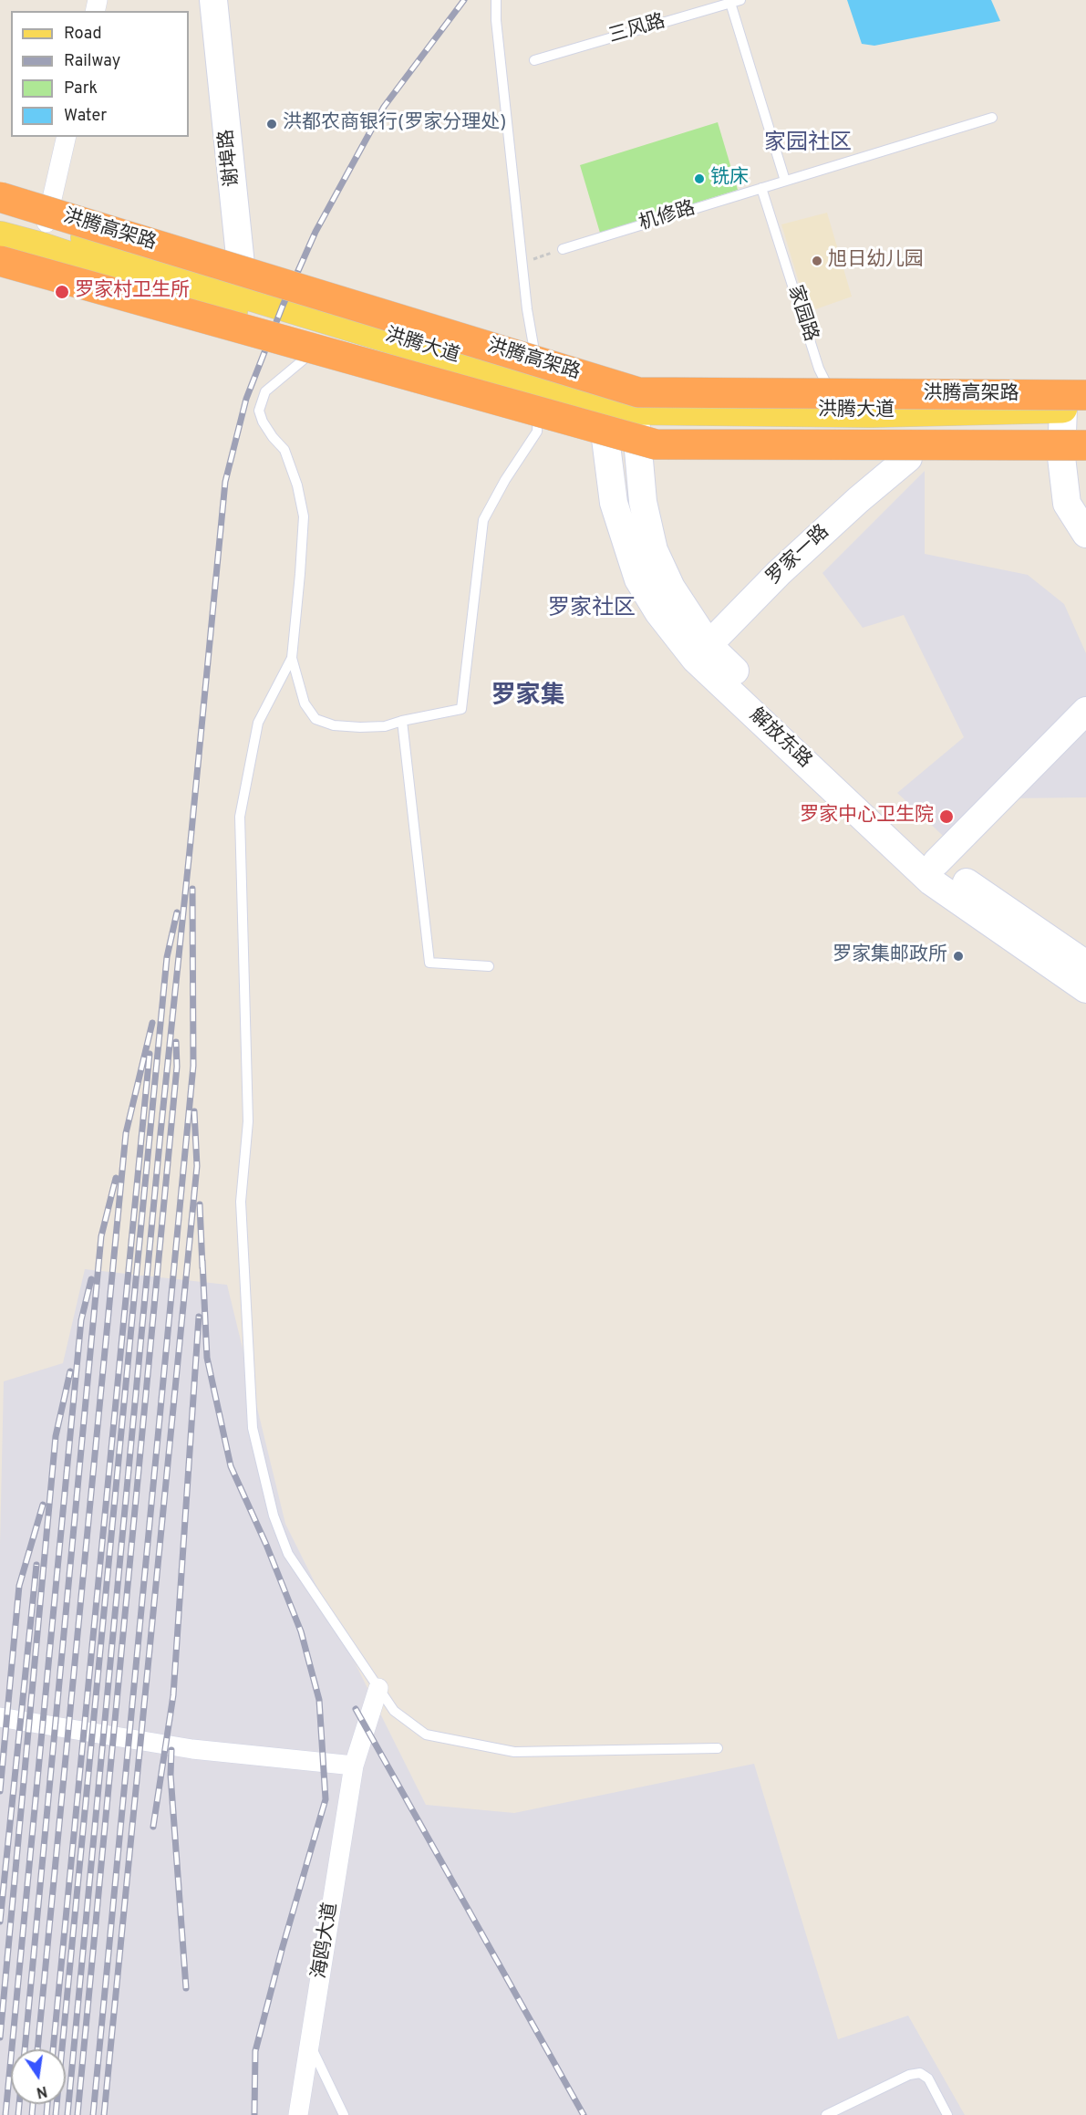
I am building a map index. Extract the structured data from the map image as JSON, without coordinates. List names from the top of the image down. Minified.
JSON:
{"streets":{"highway":["洪腾高架路"],"main road":["谢埠路","洪腾大道","罗家一路","解放东路"],"street":["海鸥大道"],"lane":["三风路","机修路","家园路"]},"crossings":[["谢埠路","洪腾大道"],["机修路","家园路"],["洪腾高架路","洪腾大道"],["家园路","洪腾大道"],["洪腾大道","罗家一路"],["洪腾大道","解放东路"],["罗家一路","解放东路"]],"districts":["家园社区","罗家社区","罗家集"],"places":["洪都农商银行(罗家分理处)","铣床","旭日幼儿园","罗家村卫生所","罗家中心卫生院","罗家集邮政所"],"legend":["Road","Railway","Park","Water"],"north":"bottom"}
